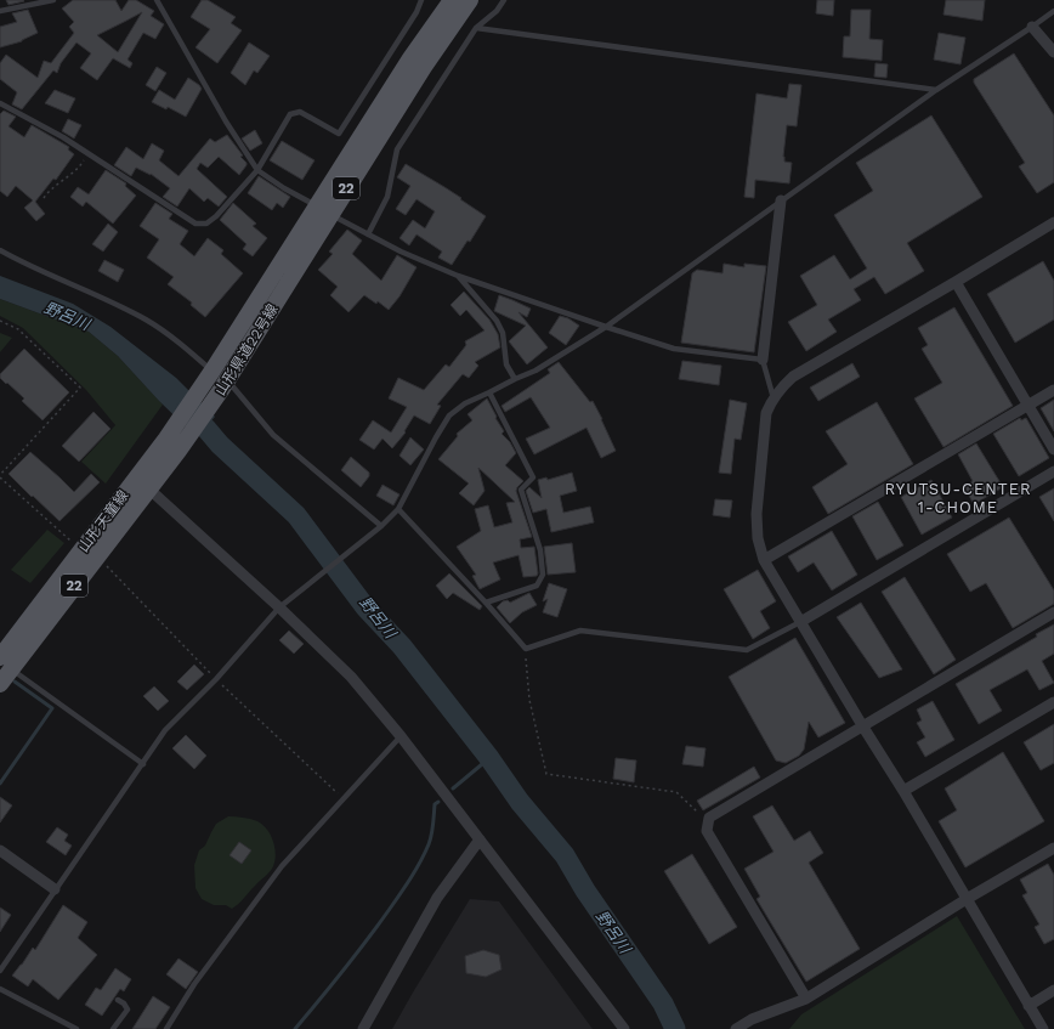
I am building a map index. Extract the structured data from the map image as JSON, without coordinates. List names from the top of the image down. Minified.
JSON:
{"streets":{"main road":["22","山形県道22号線","山形天童線"]},"crossings":[["山形県道22号線","山形天童線"]],"districts":["RYUTSU-CENTER 1-CHOME"],"water":["野呂川"]}
